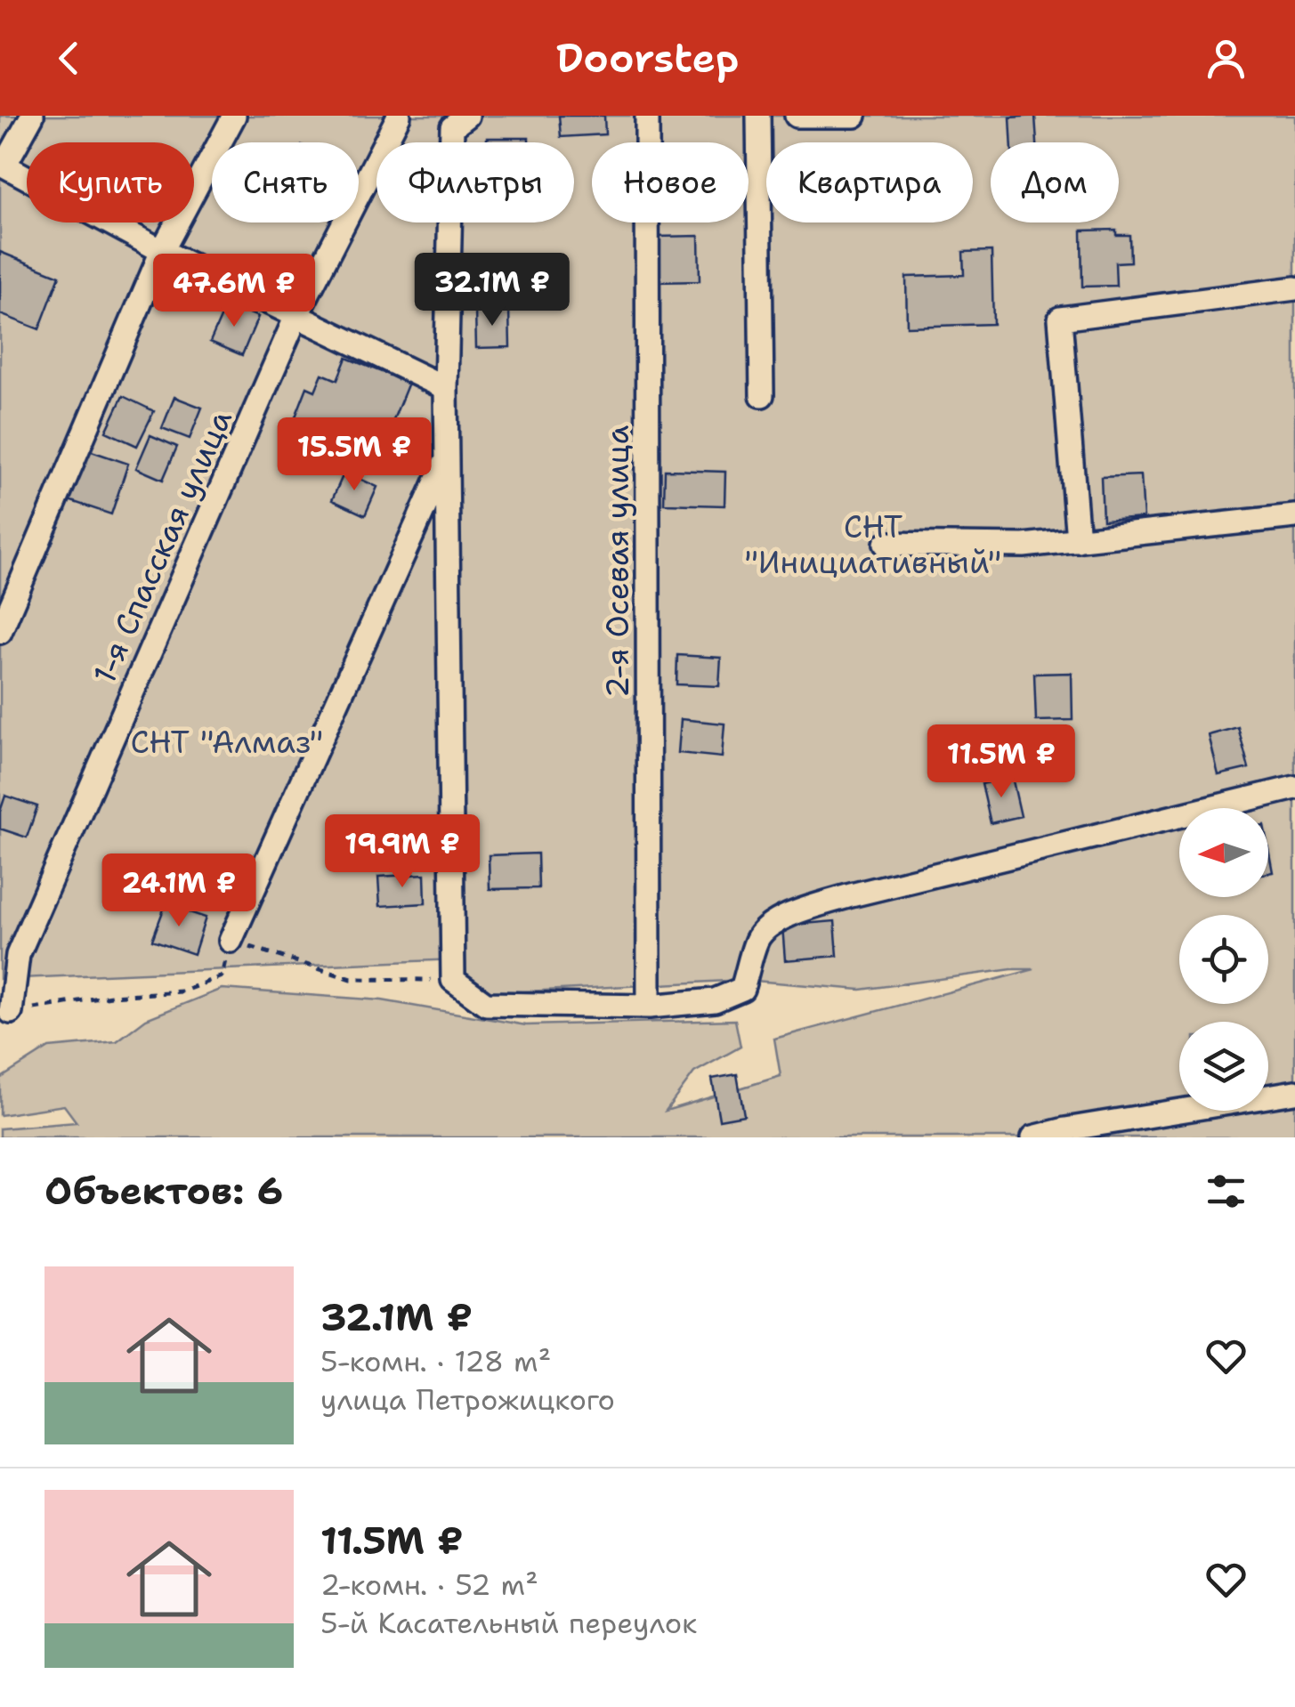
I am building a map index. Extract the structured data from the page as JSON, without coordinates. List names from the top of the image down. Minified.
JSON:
{"streets":{"street":["1-я Спасская улица","2-я Осевая улица"]},"parks":["СНТ \"Инициативный\"","СНТ \"Алмаз\""],"north":"left","page":{"header":"Doorstep","chip":["Купить","Снять","Фильтры","Новое","Квартира","Дом"],"price":["32.1M ₽","47.6M ₽","15.5M ₽","11.5M ₽","19.9M ₽","24.1M ₽"],"heading":"Объектов: 6","list":[{"name":"32.1M ₽","note":"5-комн. · 128 m² · улица Петрожицкого"},{"name":"11.5M ₽","note":"2-комн. · 52 m² · 5-й Касательный переулок"}]}}
